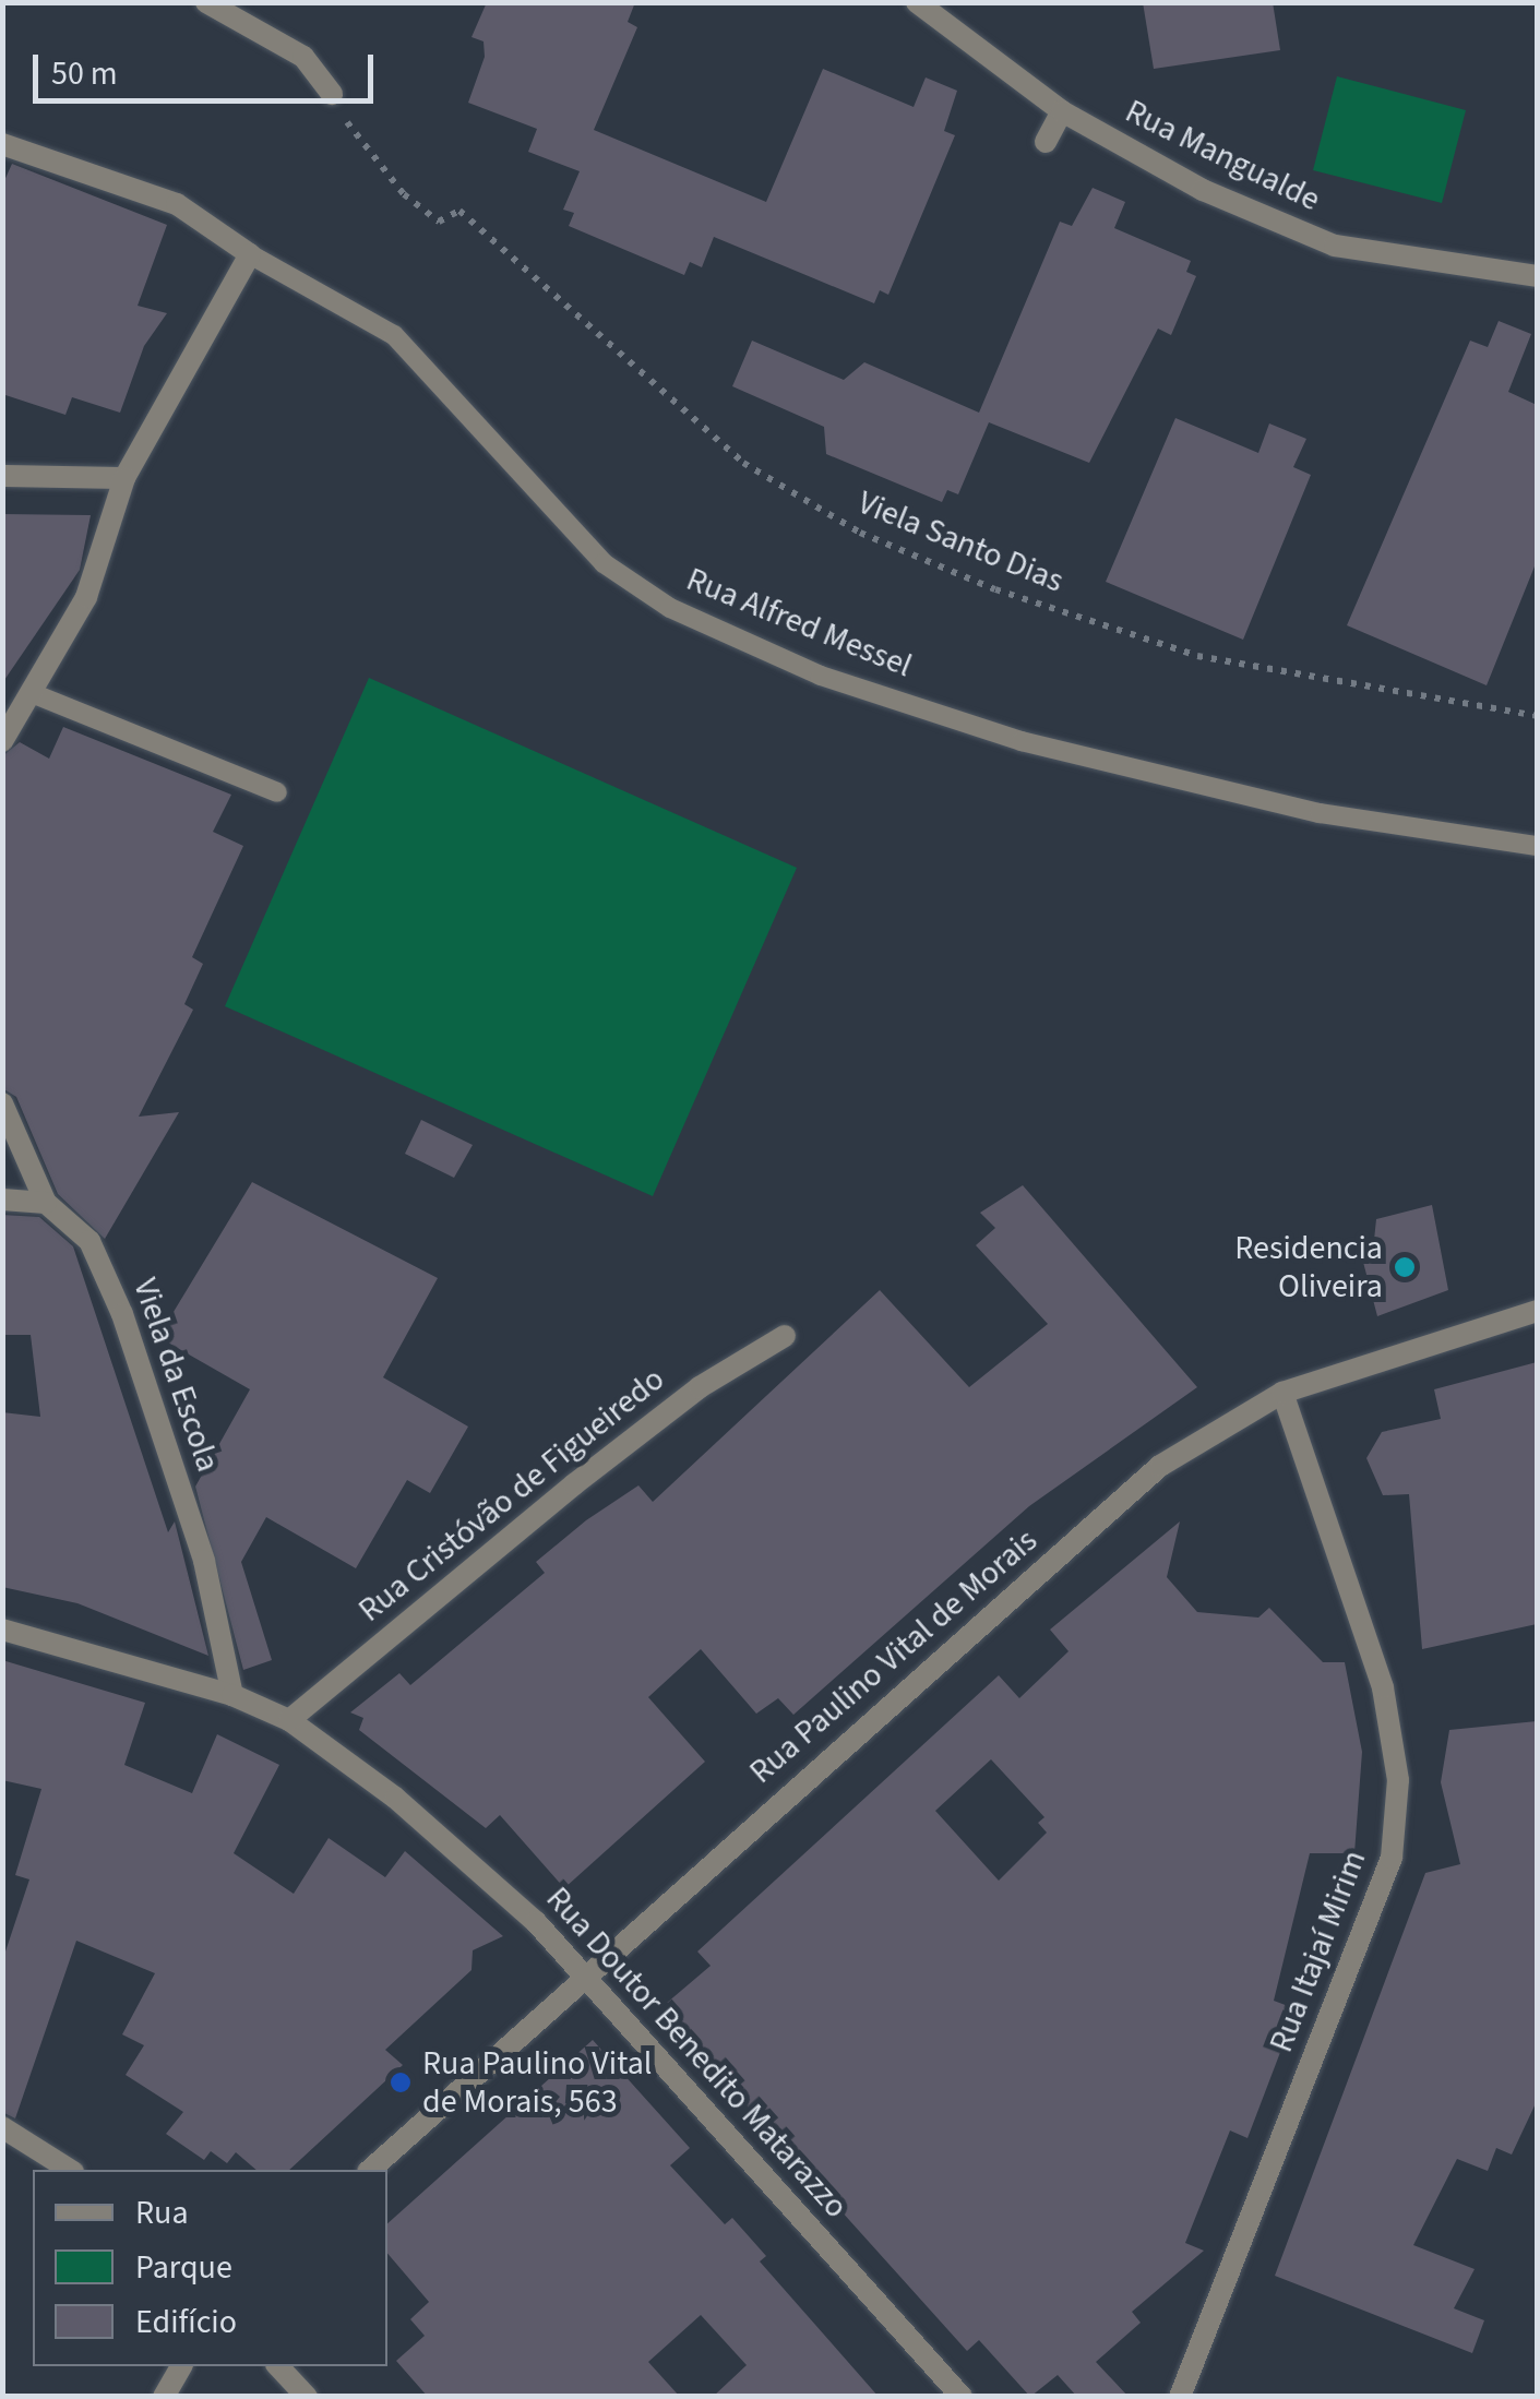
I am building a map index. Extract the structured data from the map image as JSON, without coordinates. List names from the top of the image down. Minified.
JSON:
{"streets":{"street":["Rua Mangualde","Rua Alfred Messel","Viela da Escola","Rua Cristóvão de Figueiredo","Rua Paulino Vital de Morais","Rua Itajaí Mirim","Rua Doutor Benedito Matarazzo"],"path":["Viela Santo Dias"]},"crossings":[["Viela da Escola","Rua Doutor Benedito Matarazzo"],["Rua Cristóvão de Figueiredo","Rua Doutor Benedito Matarazzo"],["Rua Paulino Vital de Morais","Rua Itajaí Mirim"],["Rua Paulino Vital de Morais","Rua Doutor Benedito Matarazzo"]],"places":["Residencia Oliveira","Rua Paulino Vital de Morais, 563"],"legend":["Rua","Parque","Edifício"],"scale_bar":"50 m"}
